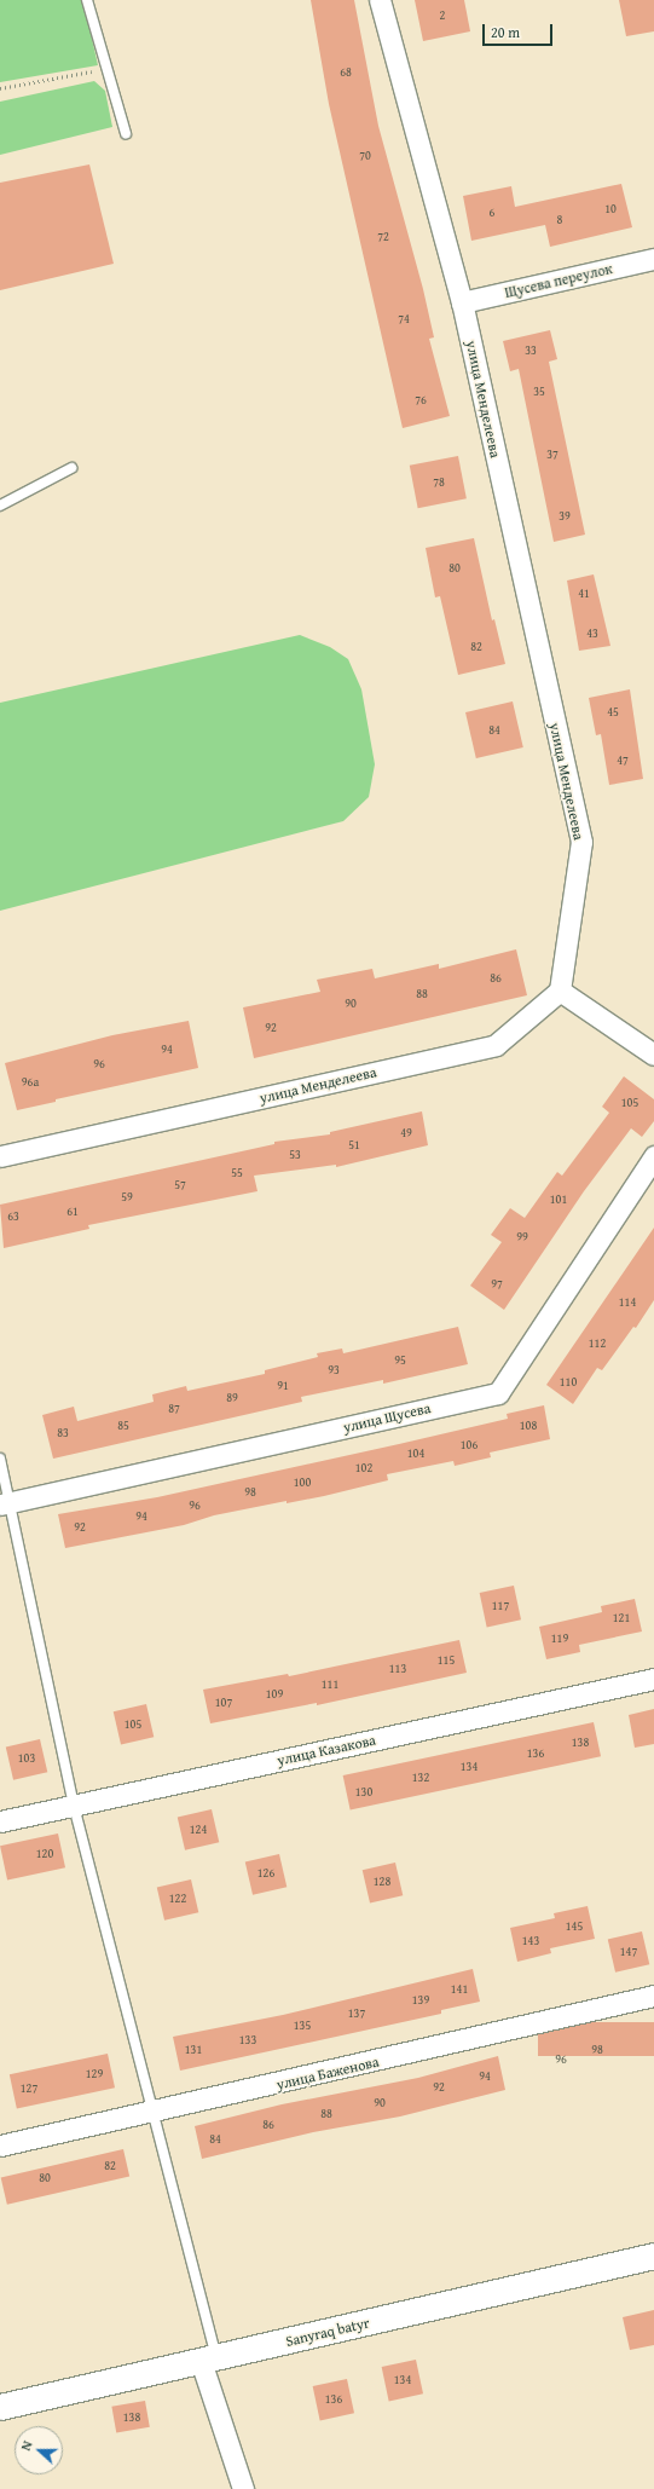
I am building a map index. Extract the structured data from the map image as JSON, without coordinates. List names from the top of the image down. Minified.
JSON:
{"streets":{"street":["Щусева переулок","улица Менделеева","улица Щусева","улица Казакова","улица Баженова","Sanyraq batyr"]},"crossings":[["Щусева переулок","улица Менделеева"]],"house_numbers":["2","68","70","10","6","8","72","74","33","35","76","37","78","39","80","41","43","82","45","84","47","86","88","90","92","94","96","96а","105","49","51","53","55","57","59","101","61","63","99","97","114","112","95","93","110","91","89","87","85","108","83","106","104","102","100","98","96","94","92","117","121","119","115","113","111","109","107","105","138","136","103","134","132","130","124","120","126","128","122","145","143","147","141","139","137","135","133","131","98","96","129","94","92","127","90","88","86","84","82","80","134","136","138"],"scale_bar":"20 m","north":"left"}
